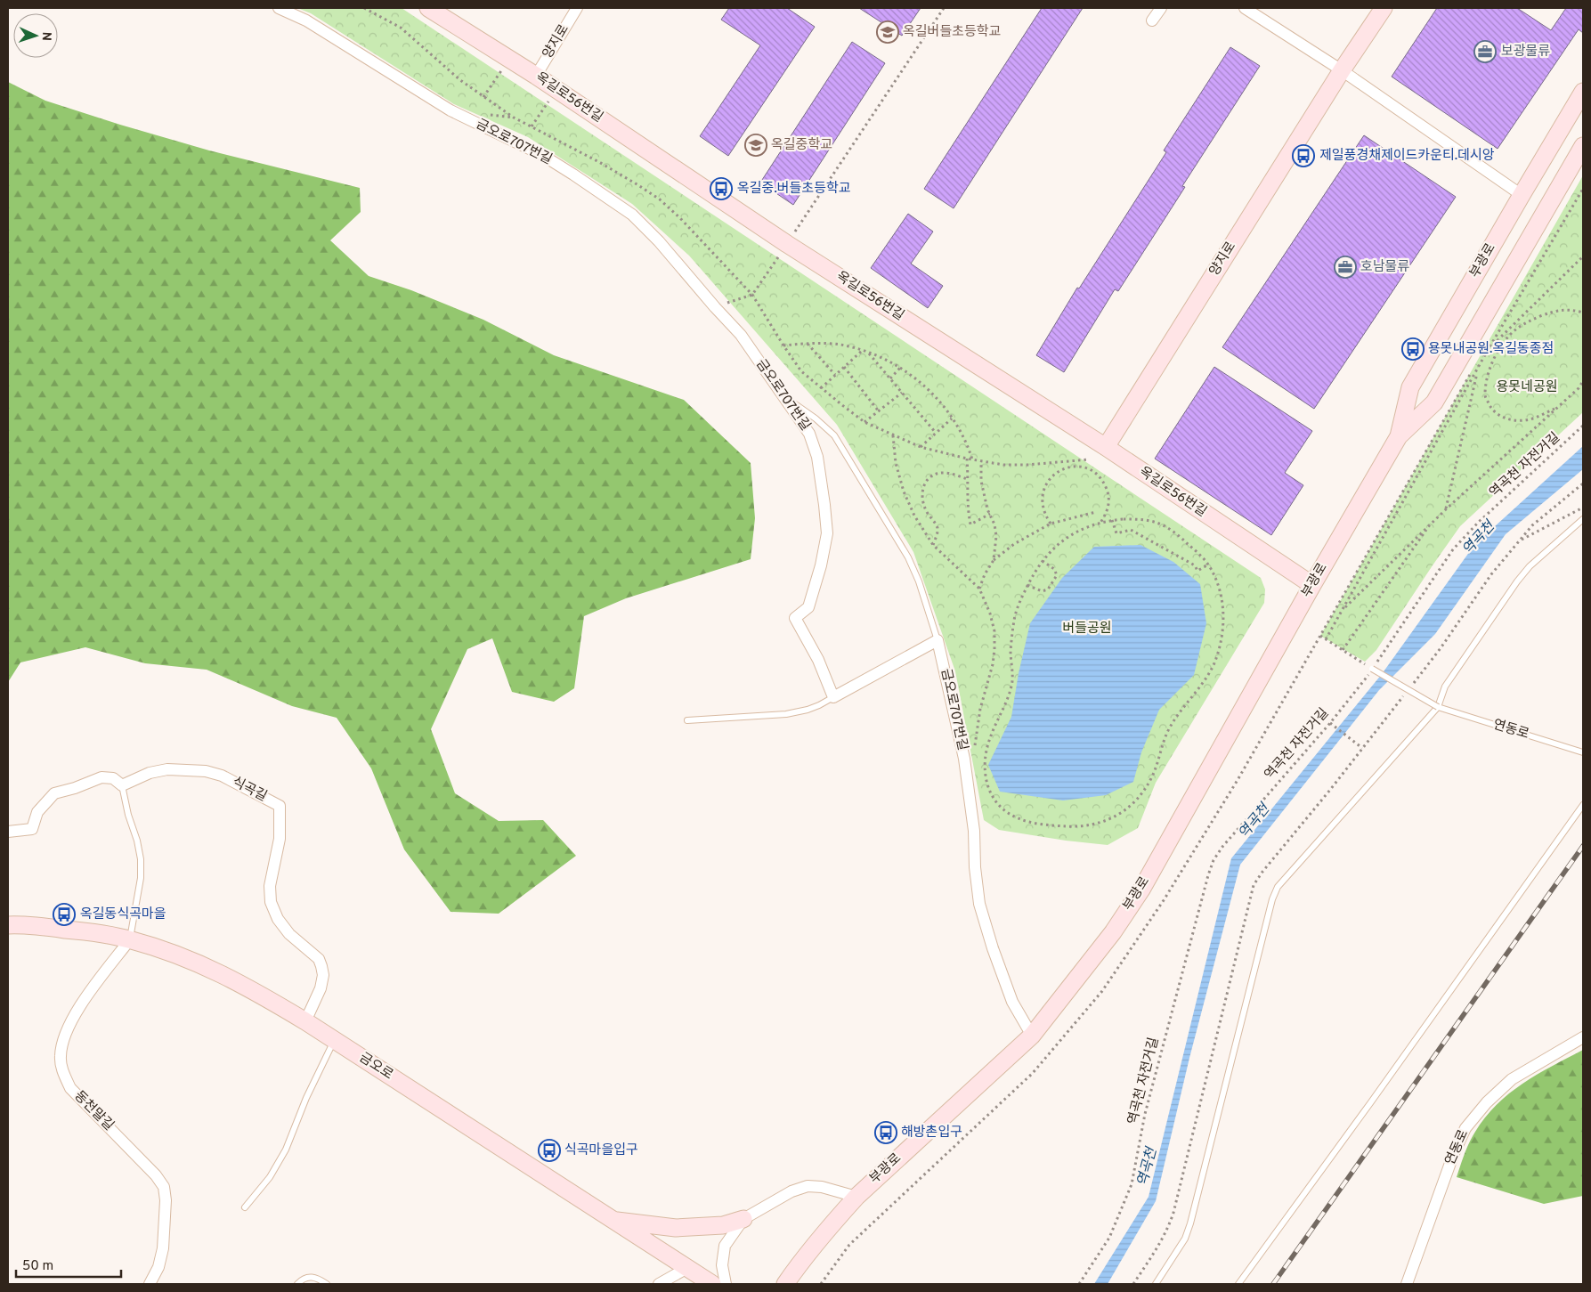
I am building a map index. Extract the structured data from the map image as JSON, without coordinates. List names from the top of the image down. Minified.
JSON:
{"streets":{"main road":["양지로","옥길로56번길","부광로","금오로"],"street":["금오로707번길","연동로","식곡길","동천말길"],"path":["역곡천 자전거길"]},"crossings":[["양지로","옥길로56번길"],["옥길로56번길","부광로"],["금오로707번길","부광로"],["역곡천 자전거길","연동로"],["식곡길","금오로"],["금오로","동천말길"]],"water":["역곡천"],"parks":["용못네공원","버들공원"],"places":{"school or university":["옥길버들초등학교","옥길중학교"],"office":["보광물류","호남물류"],"bus stop":["제일풍경채제이드카운티.데시앙","옥길중.버들초등학교","용못내공원.옥길동종점","옥길동식곡마을","해방촌입구","식곡마을입구"]},"scale_bar":"50 m","north":"right"}
